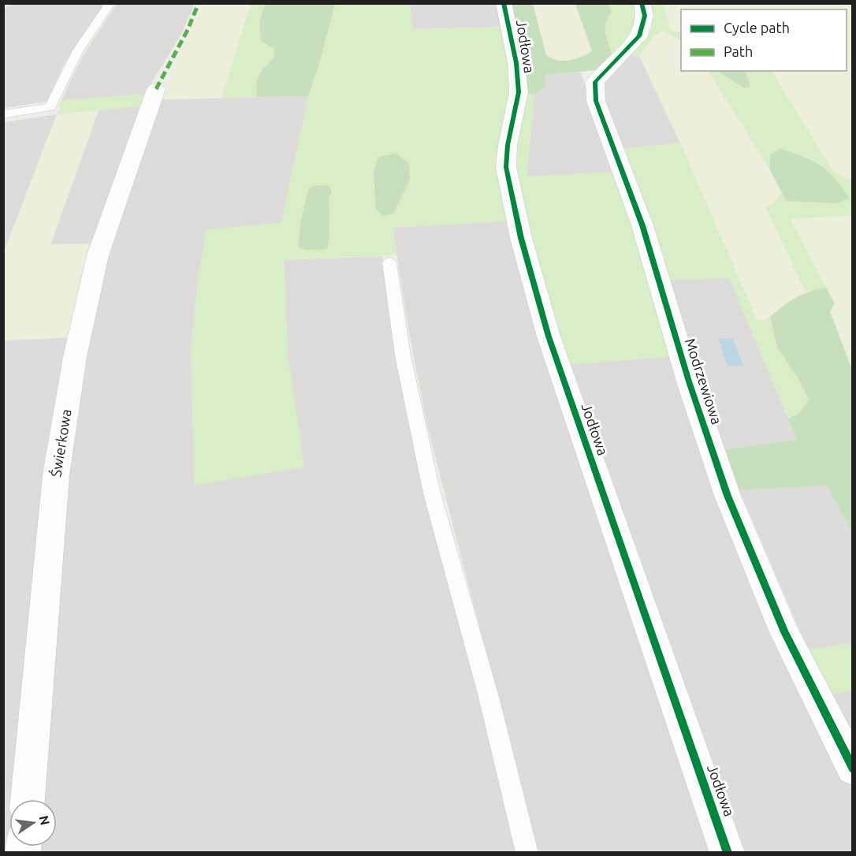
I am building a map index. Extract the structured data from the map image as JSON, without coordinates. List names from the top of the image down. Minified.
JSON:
{"streets":{"street":["Jodłowa","Modrzewiowa","Świerkowa"]},"legend":["Cycle path","Path"],"north":"right"}
